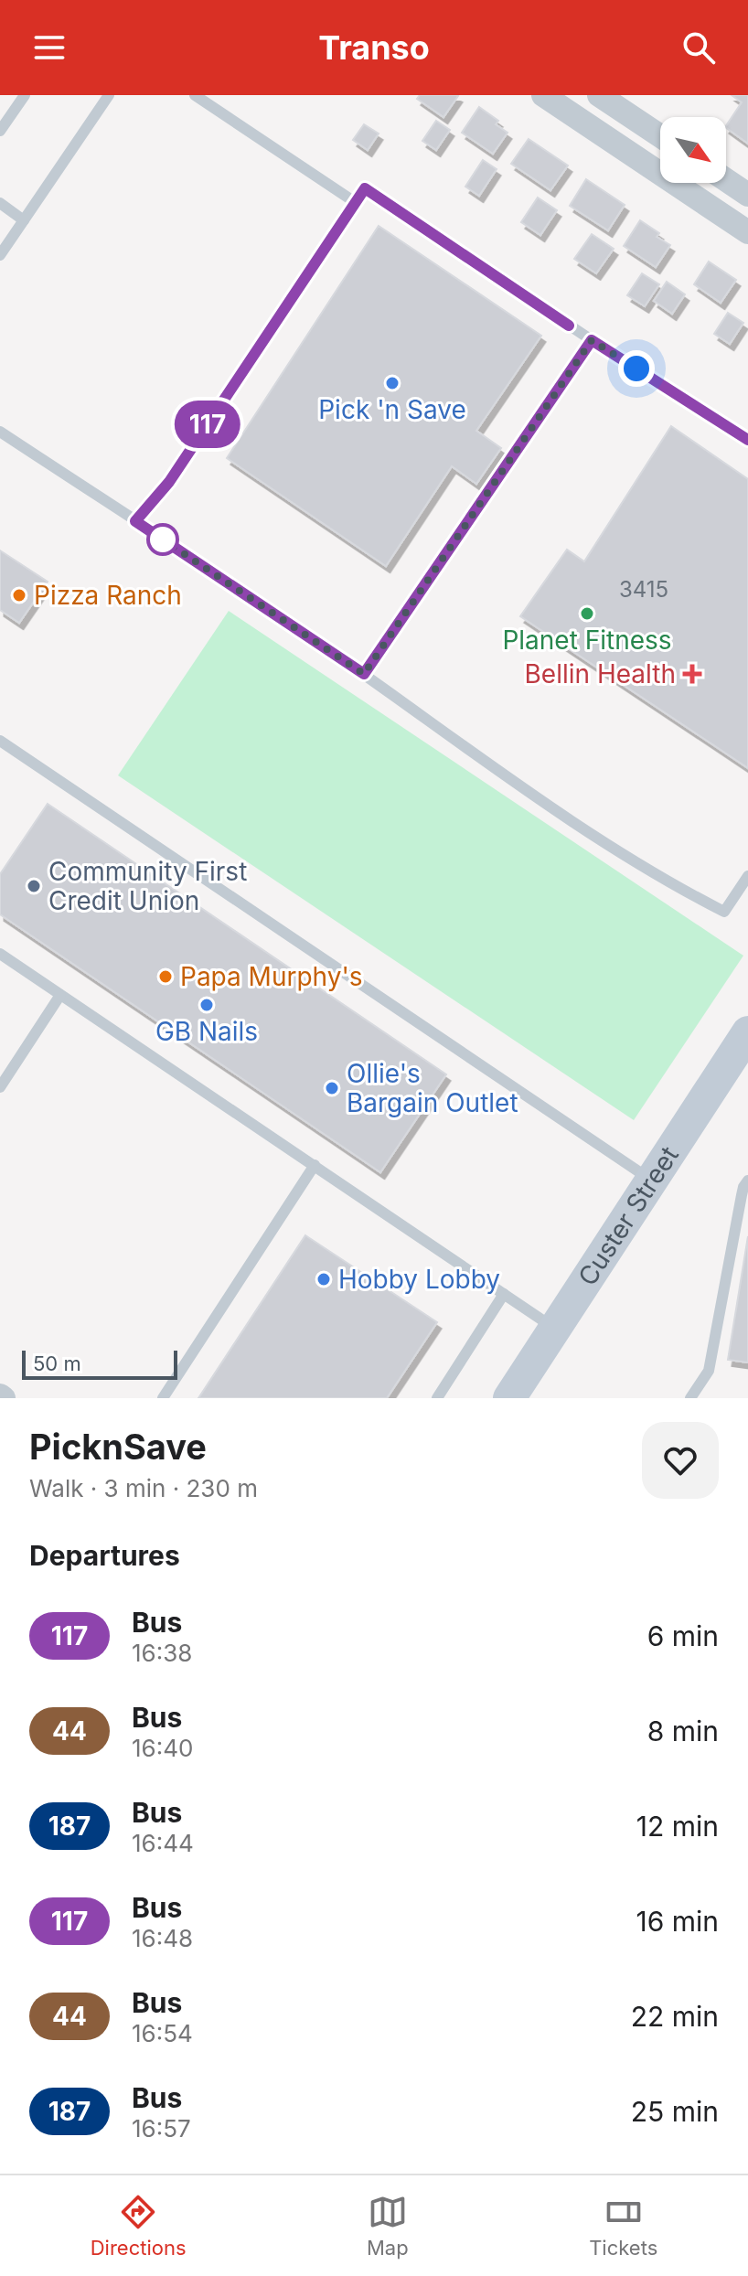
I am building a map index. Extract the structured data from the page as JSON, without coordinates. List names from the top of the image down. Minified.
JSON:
{"streets":{"street":["Custer Street"]},"places":{"other":["Pick 'n Save","Pizza Ranch","Planet Fitness","Community First Credit Union","Papa Murphy's","GB Nails","Ollie's Bargain Outlet","Hobby Lobby"],"health":["Bellin Health"]},"lines":["bus line 117"],"house_numbers":["3415"],"scale_bar":"50 m","north":"bottom right","page":{"header":"Transo","on_map":"117","scale":"50 m","heading":[["PicknSave","Walk · 3 min · 230 m"],"Departures"],"list":[{"mark":"117","name":"Bus","note":"16:38","value":"6 min"},{"mark":"44","name":"Bus","note":"16:40","value":"8 min"},{"mark":"187","name":"Bus","note":"16:44","value":"12 min"},{"mark":"117","name":"Bus","note":"16:48","value":"16 min"},{"mark":"44","name":"Bus","note":"16:54","value":"22 min"},{"mark":"187","name":"Bus","note":"16:57","value":"25 min"}],"tabs":["Directions","Map","Tickets"]}}
